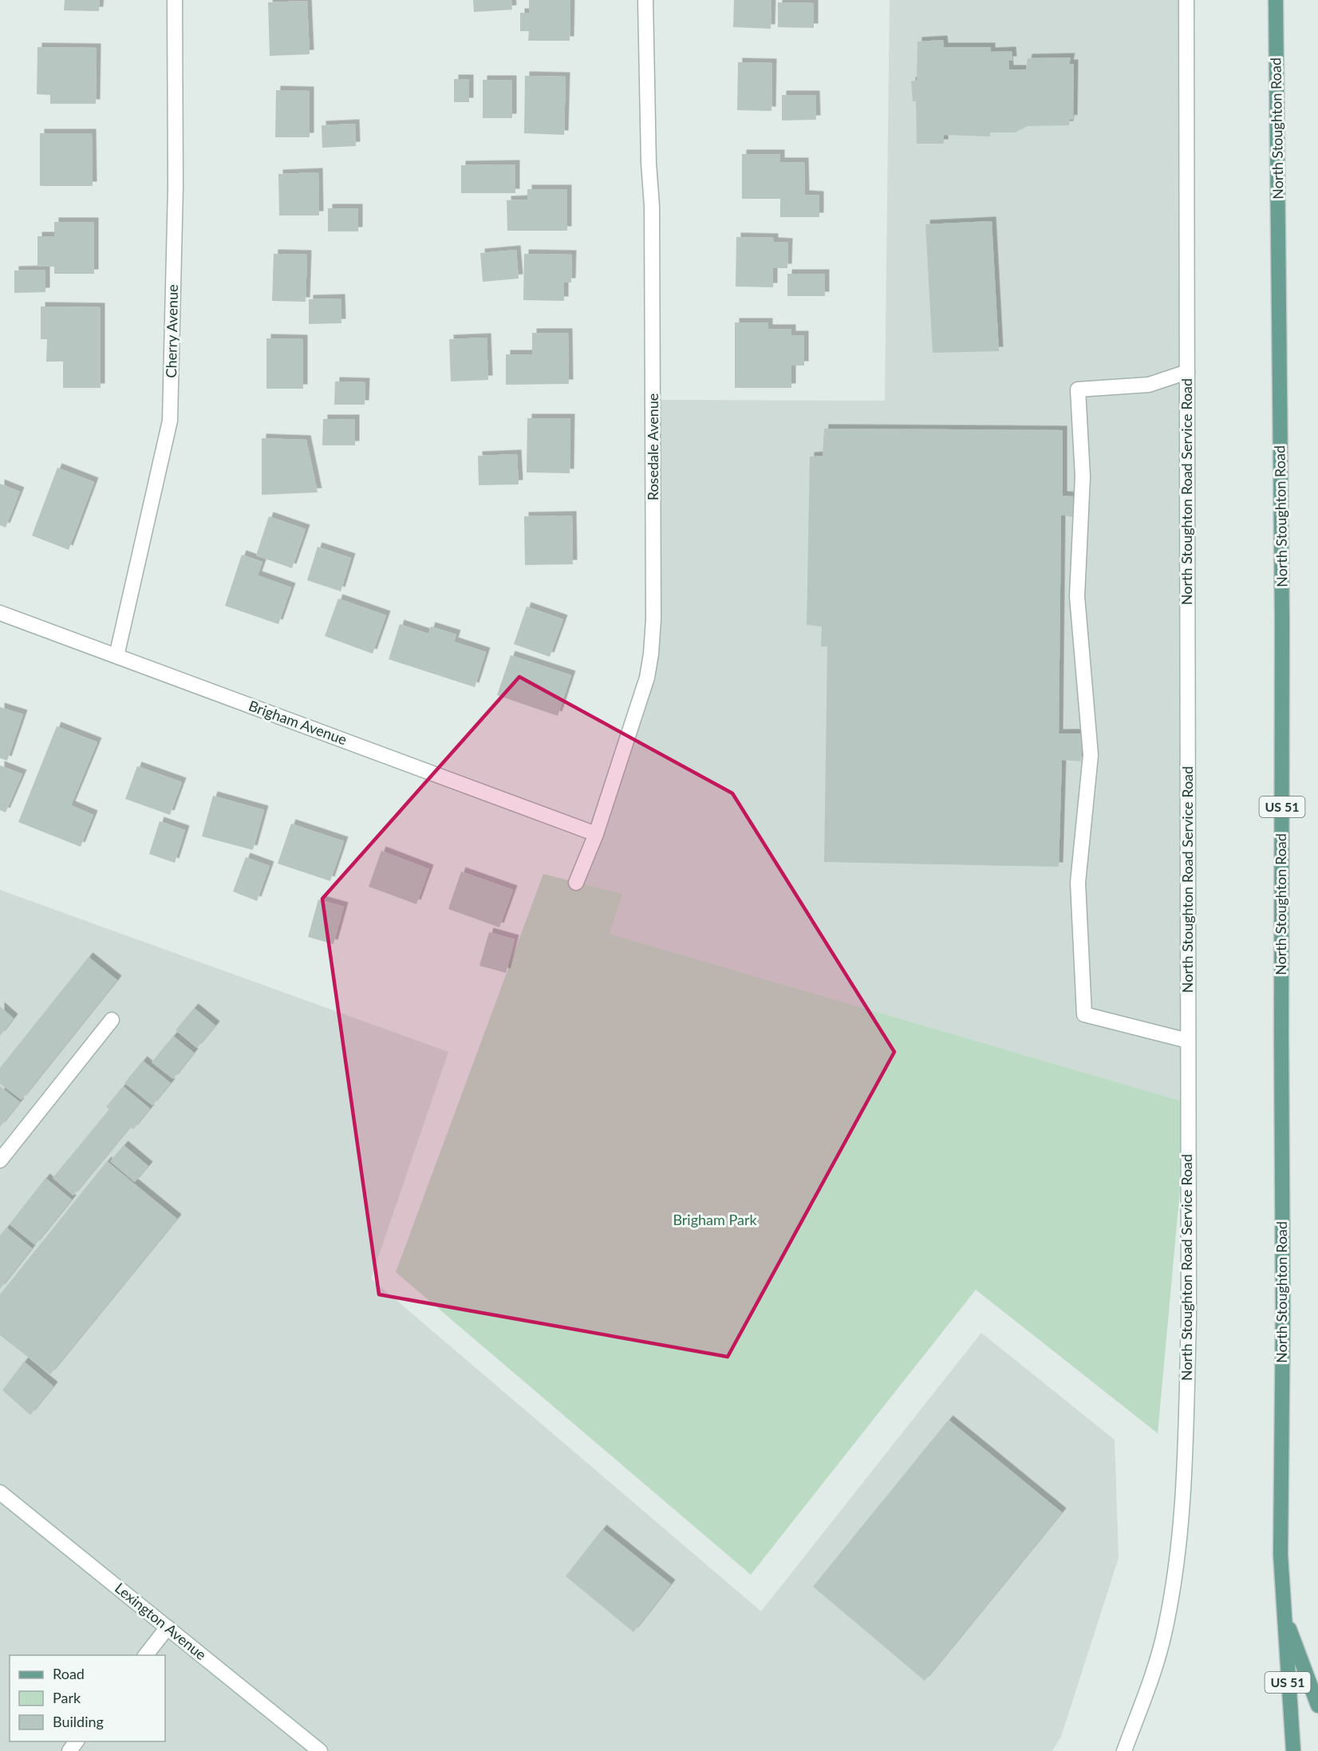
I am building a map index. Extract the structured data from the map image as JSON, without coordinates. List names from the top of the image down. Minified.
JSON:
{"streets":{"main road":["North Stoughton Road","US 51"],"street":["Cherry Avenue","Rosedale Avenue","North Stoughton Road Service Road","Brigham Avenue","Lexington Avenue"]},"crossings":[["Cherry Avenue","Brigham Avenue"],["Rosedale Avenue","Brigham Avenue"]],"parks":["Brigham Park"],"legend":["Road","Park","Building"]}
